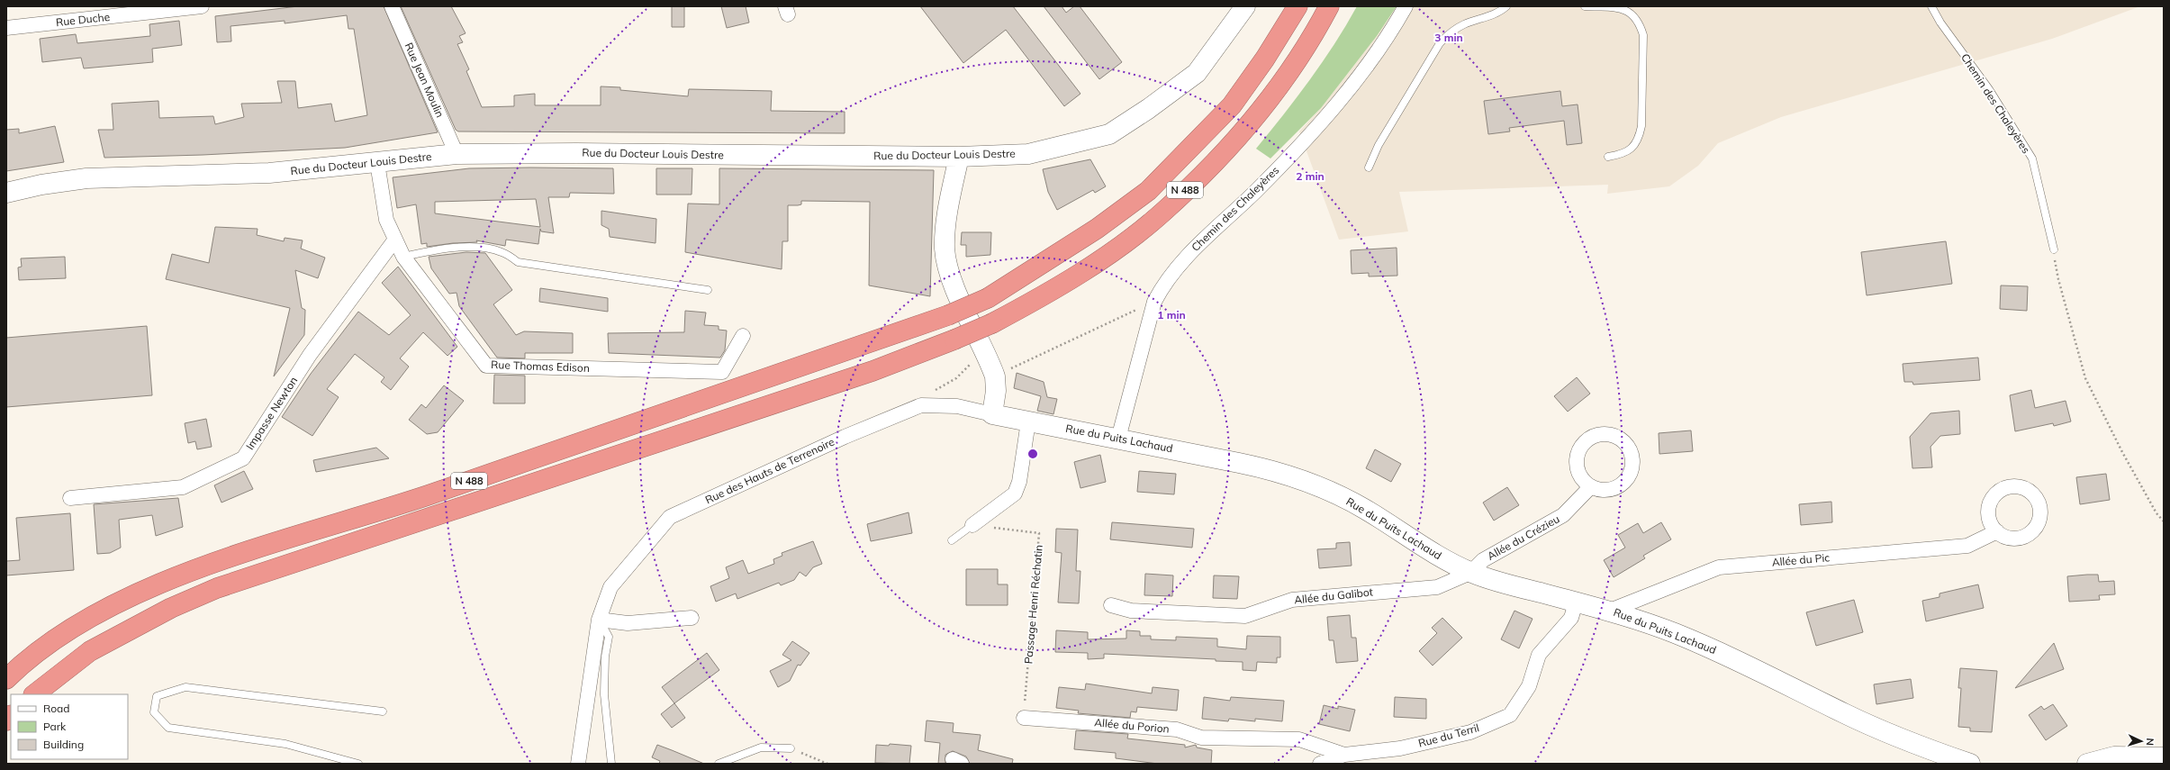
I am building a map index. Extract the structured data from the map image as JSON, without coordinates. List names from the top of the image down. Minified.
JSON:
{"streets":{"highway":["N 488"],"street":["Rue Duche","Rue Jean Moulin","Chemin des Chaleyères","Rue du Docteur Louis Destre","Rue Thomas Edison","Impasse Newton","Rue du Puits Lachaud","Rue des Hauts de Terrenoire","Allée du Crézieu","Allée du Pic","Allée du Galibot","Allée du Porion","Rue du Terril"],"path":["Passage Henri Réchatin"]},"crossings":[["Rue Jean Moulin","Rue du Docteur Louis Destre"],["Chemin des Chaleyères","Rue du Puits Lachaud"],["Rue du Docteur Louis Destre","Rue Thomas Edison"],["Rue Thomas Edison","Impasse Newton"],["Rue du Puits Lachaud","Rue des Hauts de Terrenoire"],["Rue du Puits Lachaud","Allée du Crézieu"],["Rue du Puits Lachaud","Allée du Pic"],["Rue du Puits Lachaud","Allée du Galibot"],["Rue du Puits Lachaud","Rue du Terril"],["Allée du Crézieu","Allée du Galibot"],["Passage Henri Réchatin","Allée du Porion"],["Allée du Porion","Rue du Terril"]],"legend":["Road","Park","Building"],"north":"right","rings":["3 min","2 min","1 min"]}
